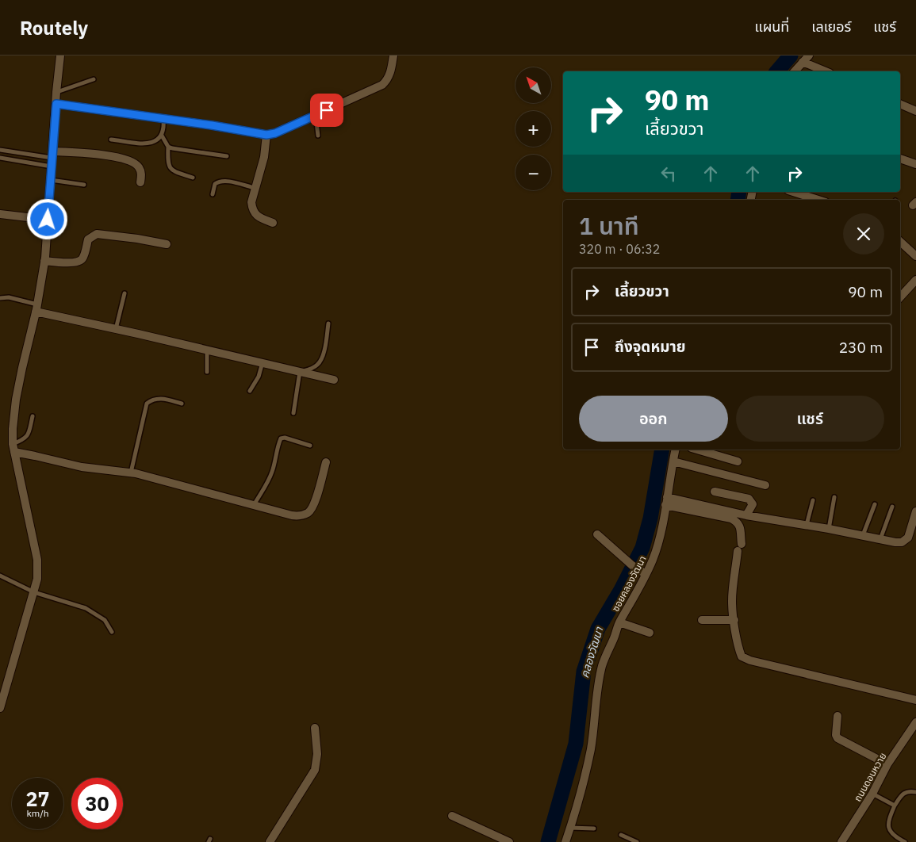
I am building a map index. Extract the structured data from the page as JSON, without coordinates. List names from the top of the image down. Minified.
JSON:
{"streets":{"street":["ซอยคลองวัฒนา","ถนนดอนหวาย"]},"water":["คลองวัฒนา"],"north":"top left","page":{"header":"Routely","nav":["แผนที่","เลเยอร์","แชร์"],"map_buttons":["+","−"],"turn":["90 m","เลี้ยวขวา"],"heading":["1 นาที","320 m · 06:32"],"list":[{"name":"เลี้ยวขวา","value":"90 m"},{"name":"ถึงจุดหมาย","value":"230 m"}],"buttons":["ออก","แชร์"],"speed":"27 km/h","limit":"30"}}
